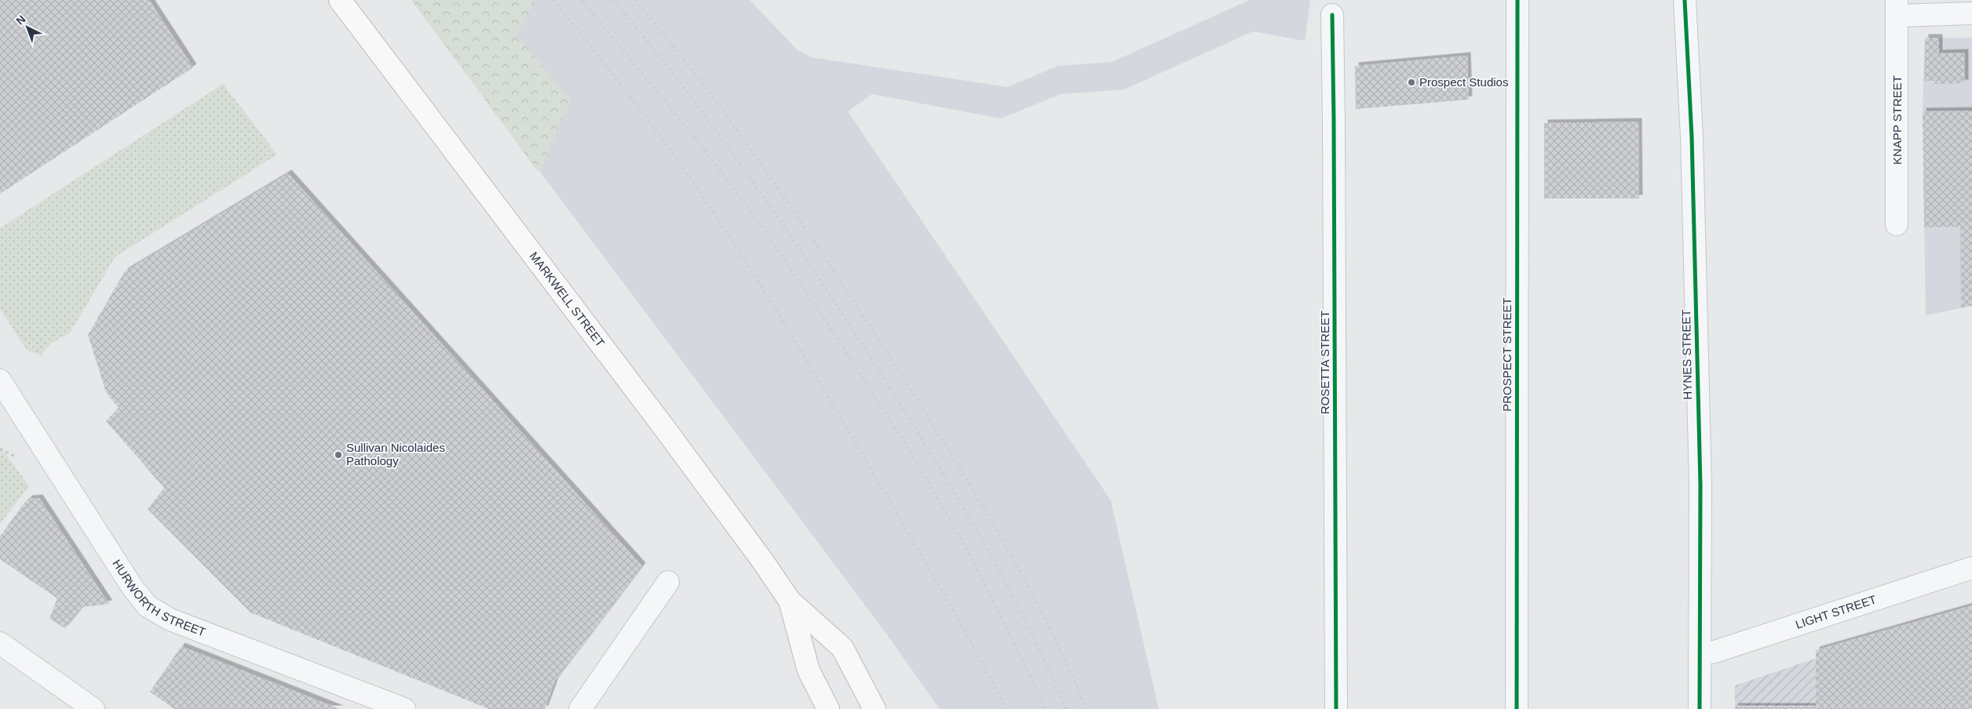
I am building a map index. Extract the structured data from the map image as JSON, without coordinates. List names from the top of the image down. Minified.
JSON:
{"streets":{"highway":["MARKWELL STREET"],"street":["KNAPP STREET","PROSPECT STREET","HYNES STREET","ROSETTA STREET","HURWORTH STREET","LIGHT STREET"]},"crossings":[["HYNES STREET","LIGHT STREET"]],"places":["Prospect Studios","Sullivan Nicolaides Pathology"],"north":"top left"}
